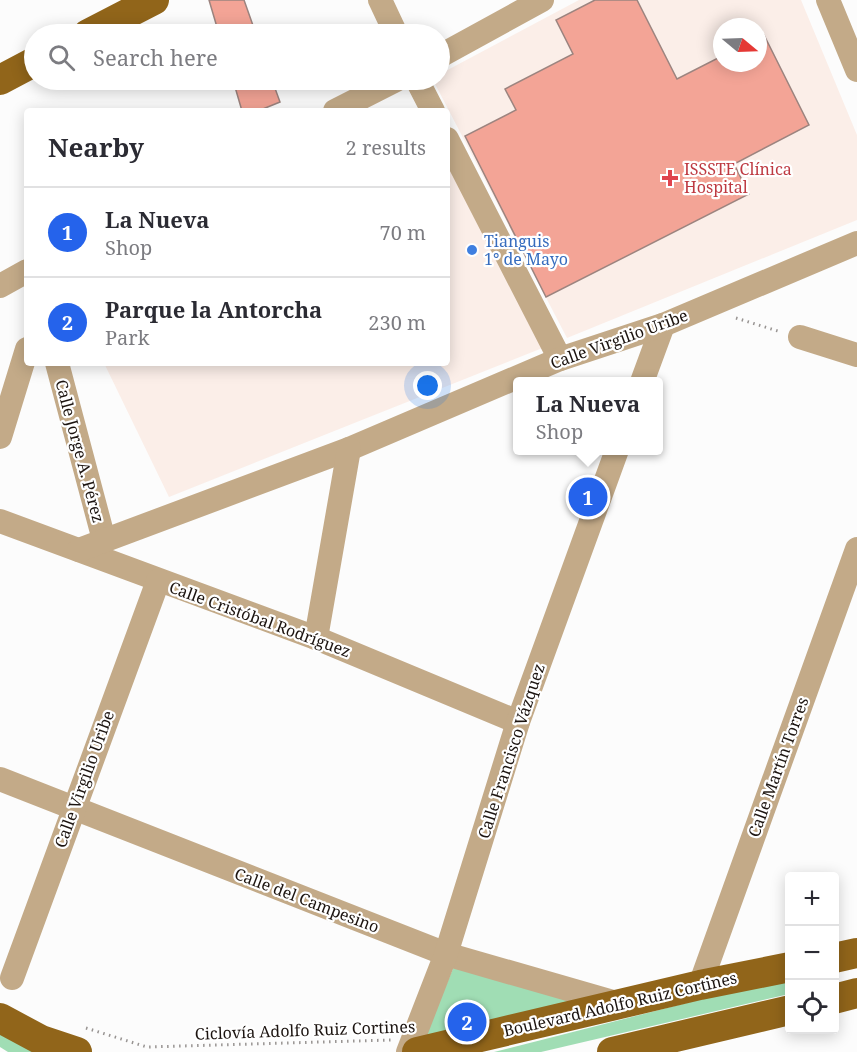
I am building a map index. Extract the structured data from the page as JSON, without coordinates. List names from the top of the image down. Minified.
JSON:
{"streets":{"main road":["Boulevard Adolfo Ruiz Cortines"],"street":["Calle Virgilio Uribe","Calle Jorge A. Pérez","Calle Cristóbal Rodríguez","Calle Francisco Vázquez","Calle Martín Torres","Calle del Campesino"],"path":["Ciclovía Adolfo Ruiz Cortines"]},"crossings":[["Calle Virgilio Uribe","Calle Jorge A. Pérez"],["Calle Virgilio Uribe","Calle Cristóbal Rodríguez"],["Calle Virgilio Uribe","Calle del Campesino"],["Calle Cristóbal Rodríguez","Calle Francisco Vázquez"],["Calle Francisco Vázquez","Calle del Campesino"],["Calle Francisco Vázquez","Boulevard Adolfo Ruiz Cortines"],["Calle Francisco Vázquez","Ciclovía Adolfo Ruiz Cortines"],["Calle Martín Torres","Boulevard Adolfo Ruiz Cortines"],["Calle del Campesino","Boulevard Adolfo Ruiz Cortines"],["Boulevard Adolfo Ruiz Cortines","Ciclovía Adolfo Ruiz Cortines"]],"places":{"health":["ISSSTE Clínica Hospital"],"other":["Tianguis 1° de Mayo"]},"north":"right","page":{"search":"Search here","heading":["Nearby","2 results"],"list":[{"mark":"1","name":"La Nueva","note":"Shop","value":"70 m"},{"mark":"2","name":"Parque la Antorcha","note":"Park","value":"230 m"}],"popup":["La Nueva","Shop"],"pins":["1","2"],"map_buttons":["+","−"]}}
